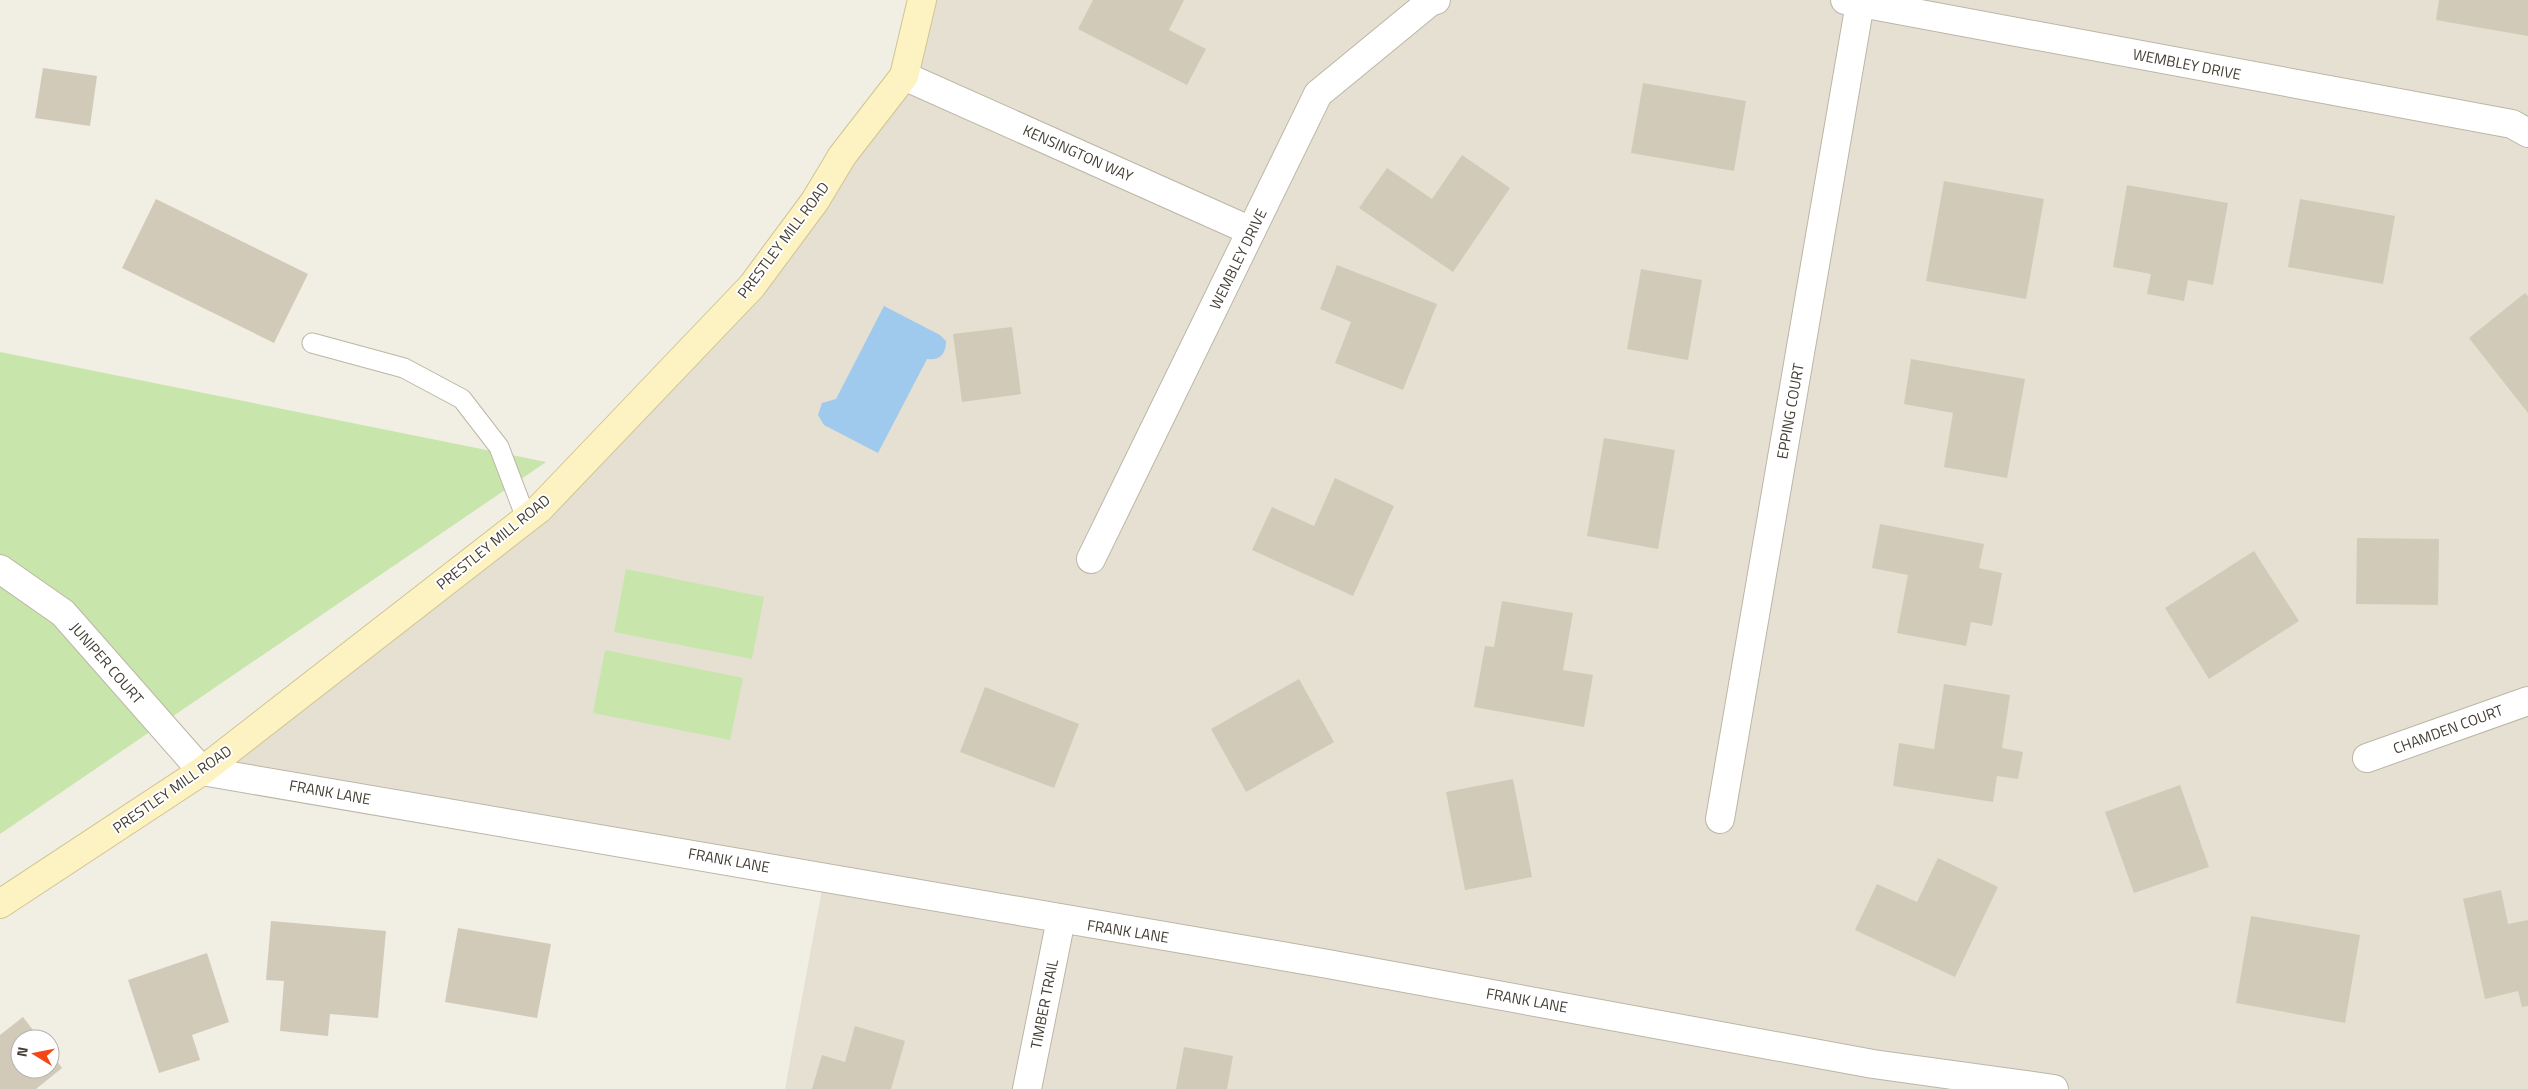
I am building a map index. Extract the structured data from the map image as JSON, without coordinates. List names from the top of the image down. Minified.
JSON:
{"streets":{"street":["WEMBLEY DRIVE","KENSINGTON WAY","PRESTLEY MILL ROAD","EPPING COURT","JUNIPER COURT","CHAMDEN COURT","FRANK LANE","TIMBER TRAIL"]},"crossings":[["WEMBLEY DRIVE","KENSINGTON WAY"],["WEMBLEY DRIVE","EPPING COURT"],["KENSINGTON WAY","PRESTLEY MILL ROAD"],["PRESTLEY MILL ROAD","JUNIPER COURT"],["PRESTLEY MILL ROAD","FRANK LANE"],["JUNIPER COURT","FRANK LANE"],["FRANK LANE","TIMBER TRAIL"]],"north":"left"}
